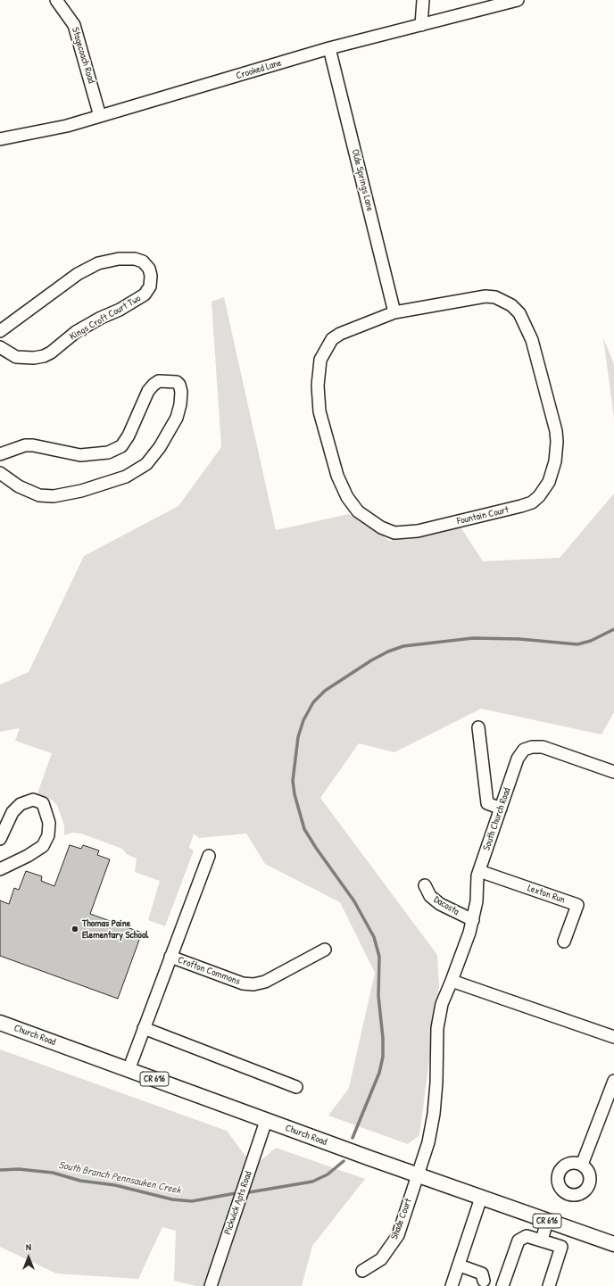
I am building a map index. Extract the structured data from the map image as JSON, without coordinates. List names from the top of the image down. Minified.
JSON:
{"streets":{"main road":["Church Road","CR 616"],"street":["Stagecoach Road","Crooked Lane","Olde Springs Lane","Kings Croft Court Two","Fountain Court","South Church Road","Lexton Run","Dacosta","Crofton Commons","Pickwick Apts Road","Shade Court"]},"crossings":[["Stagecoach Road","Crooked Lane"],["Crooked Lane","Olde Springs Lane"],["Olde Springs Lane","Fountain Court"],["South Church Road","Lexton Run"],["South Church Road","Dacosta"],["South Church Road","Church Road"],["South Church Road","Shade Court"],["Crofton Commons","Church Road"],["Church Road","Pickwick Apts Road"],["Church Road","Shade Court"]],"water":["South Branch Pennsauken Creek"],"places":["Thomas Paine Elementary School"],"north":"top"}
